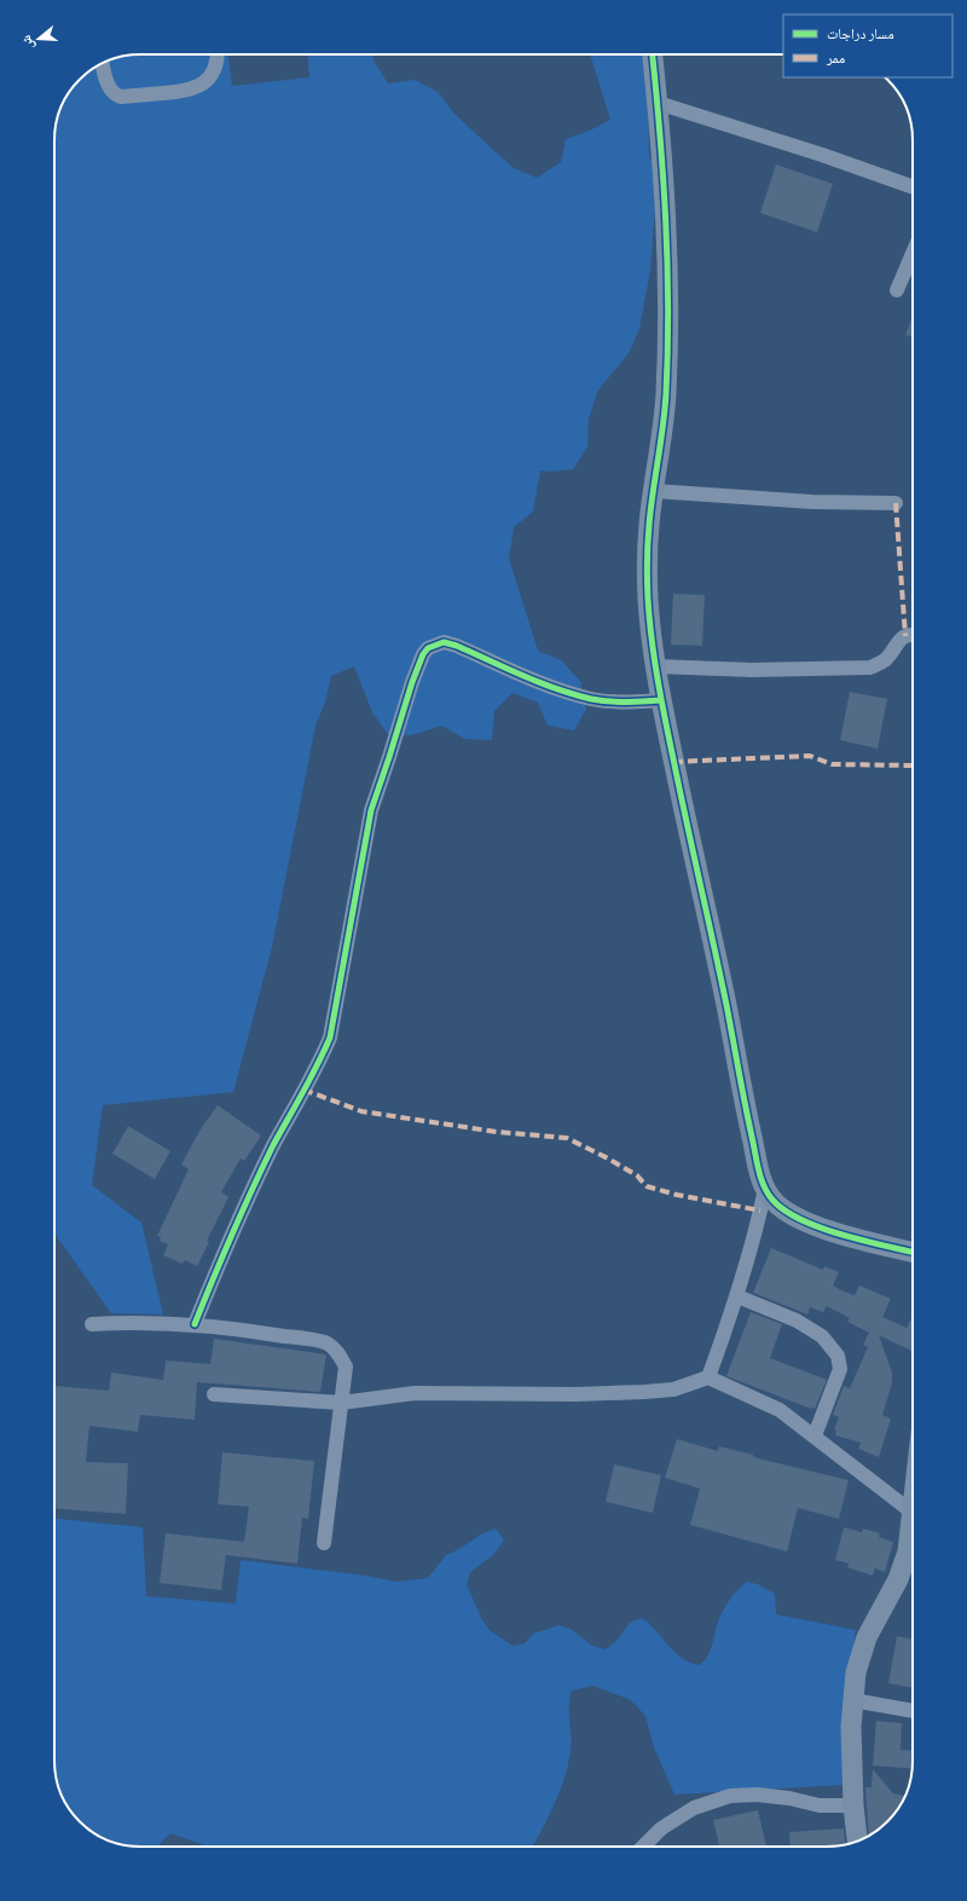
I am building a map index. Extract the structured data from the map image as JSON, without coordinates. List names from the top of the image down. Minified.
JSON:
{"legend":["مسار دراجات","ممر"],"north":"left"}
